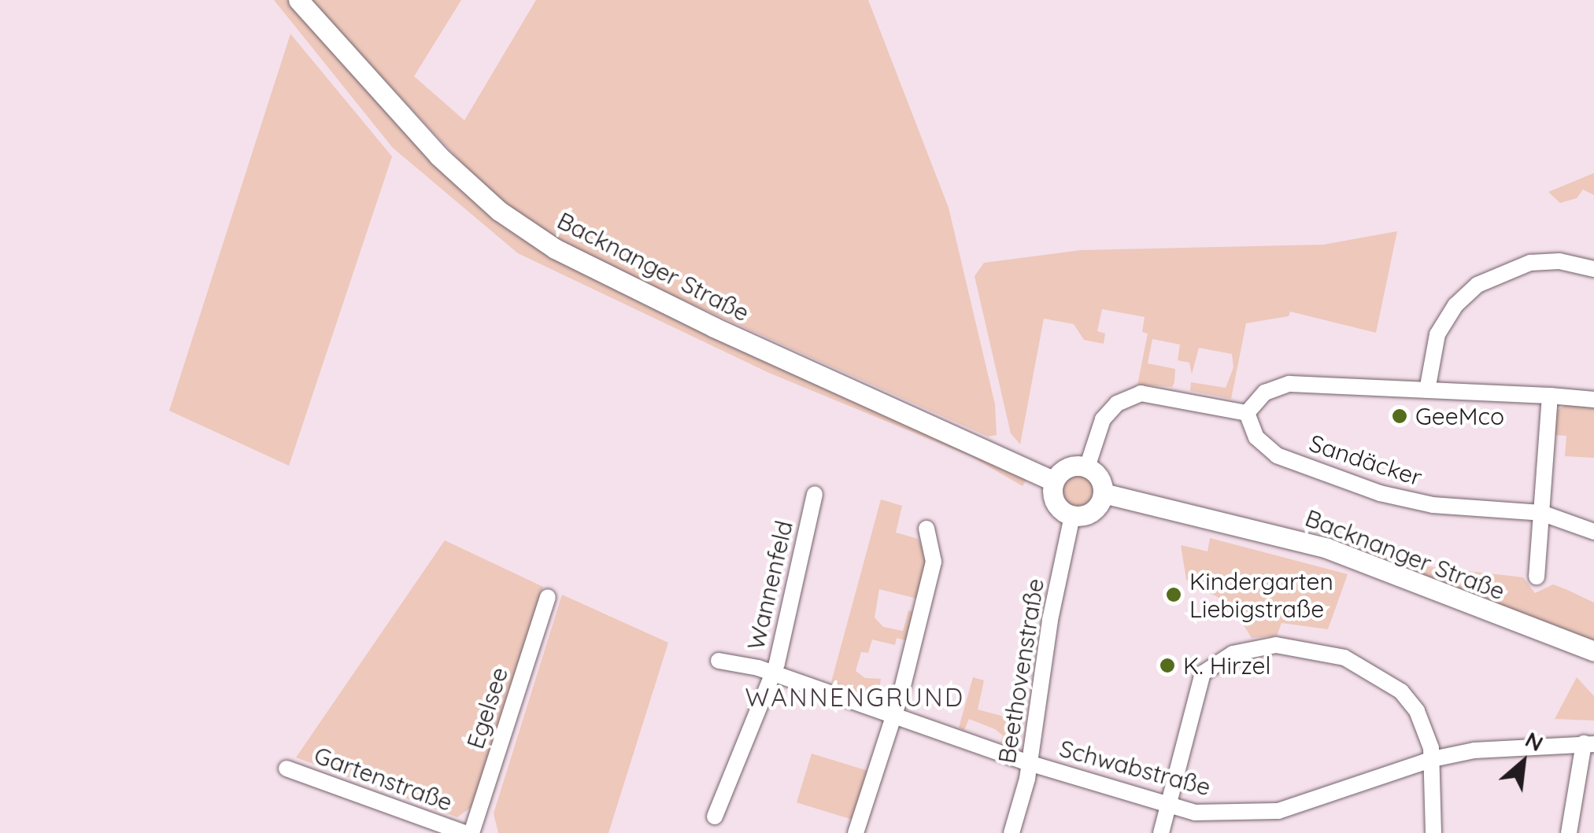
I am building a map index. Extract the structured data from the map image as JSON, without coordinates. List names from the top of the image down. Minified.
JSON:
{"streets":{"street":["Backnanger Straße","Sandäcker","Wannenfeld","Beethovenstraße","Egelsee","Schwabstraße","Gartenstraße"]},"crossings":[["Backnanger Straße","Beethovenstraße"],["Wannenfeld","Schwabstraße"],["Beethovenstraße","Schwabstraße"]],"districts":["WANNENGRUND"],"places":["GeeMco","Kindergarten Liebigstraße","K. Hirzel"],"north":"top right"}
